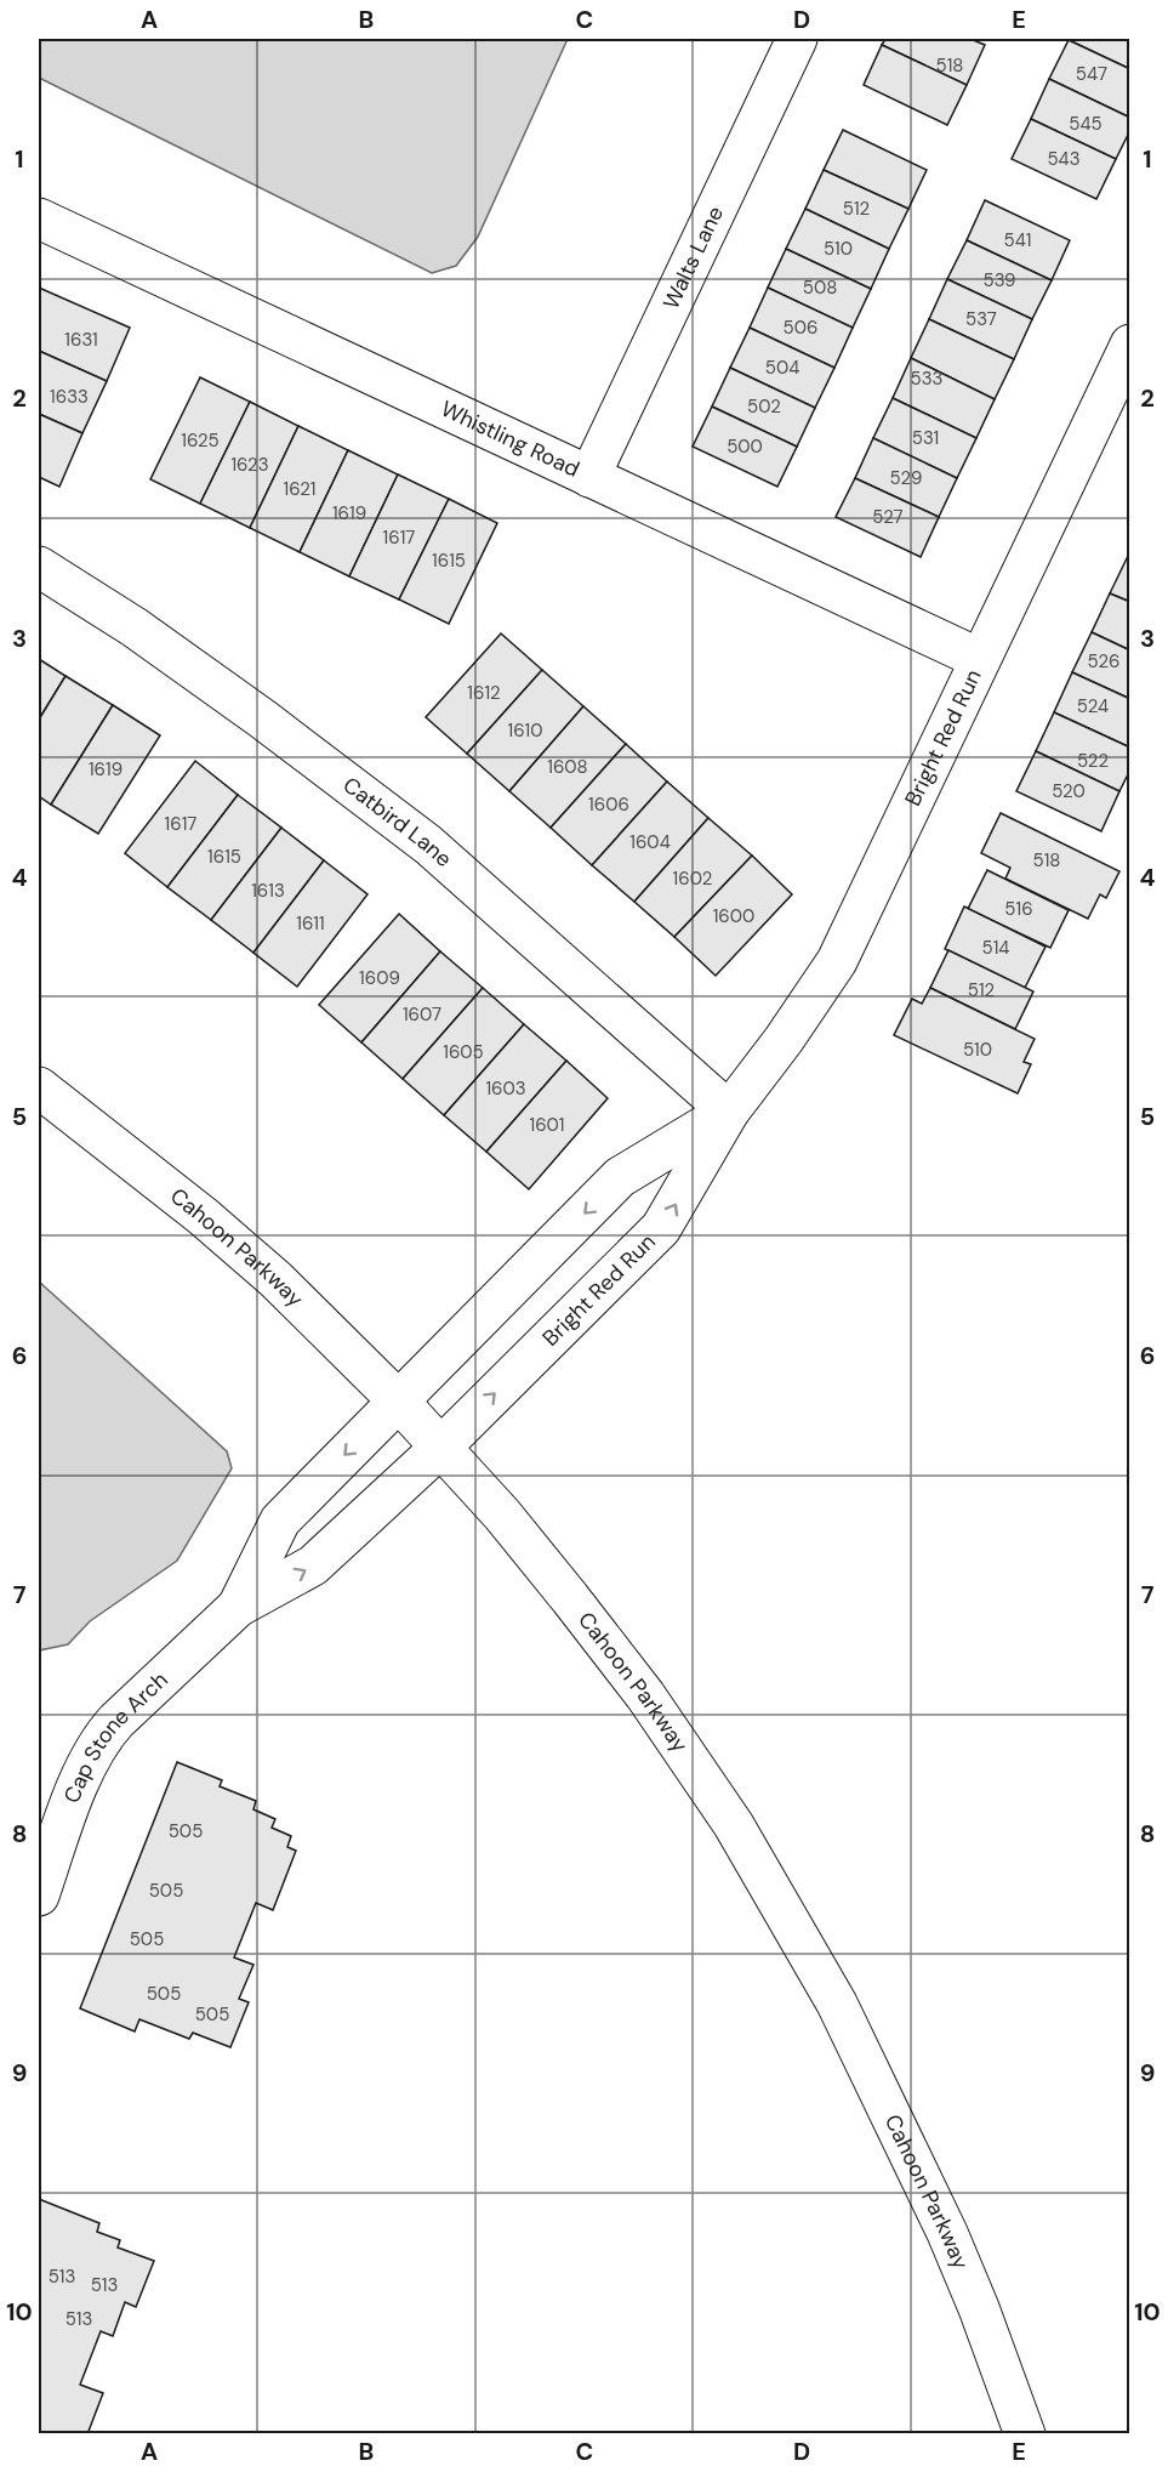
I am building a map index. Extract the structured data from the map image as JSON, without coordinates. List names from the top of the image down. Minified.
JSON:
{"streets":{"street":["Walts Lane","Whistling Road","Bright Red Run","Catbird Lane","Cahoon Parkway","Cap Stone Arch"]},"crossings":[["Walts Lane","Whistling Road"],["Whistling Road","Bright Red Run"],["Bright Red Run","Catbird Lane"],["Bright Red Run","Cahoon Parkway"],["Bright Red Run","Cap Stone Arch"],["Cahoon Parkway","Cap Stone Arch"]],"house_numbers":["518","547","545","543","512","541","510","539","508","537","506","1631","504","533","1633","502","531","1625","500","1623","529","1621","1619","527","1617","1615","526","1612","524","1610","522","1608","1619","520","1606","1617","1604","1615","518","1602","1613","516","1600","1611","514","1609","512","1607","510","1605","1603","1601","505","505","505","505","505","513","513","513"],"grid":{"columns":["A","B","C","D","E"],"rows":["1","2","3","4","5","6","7","8","9","10"]}}
